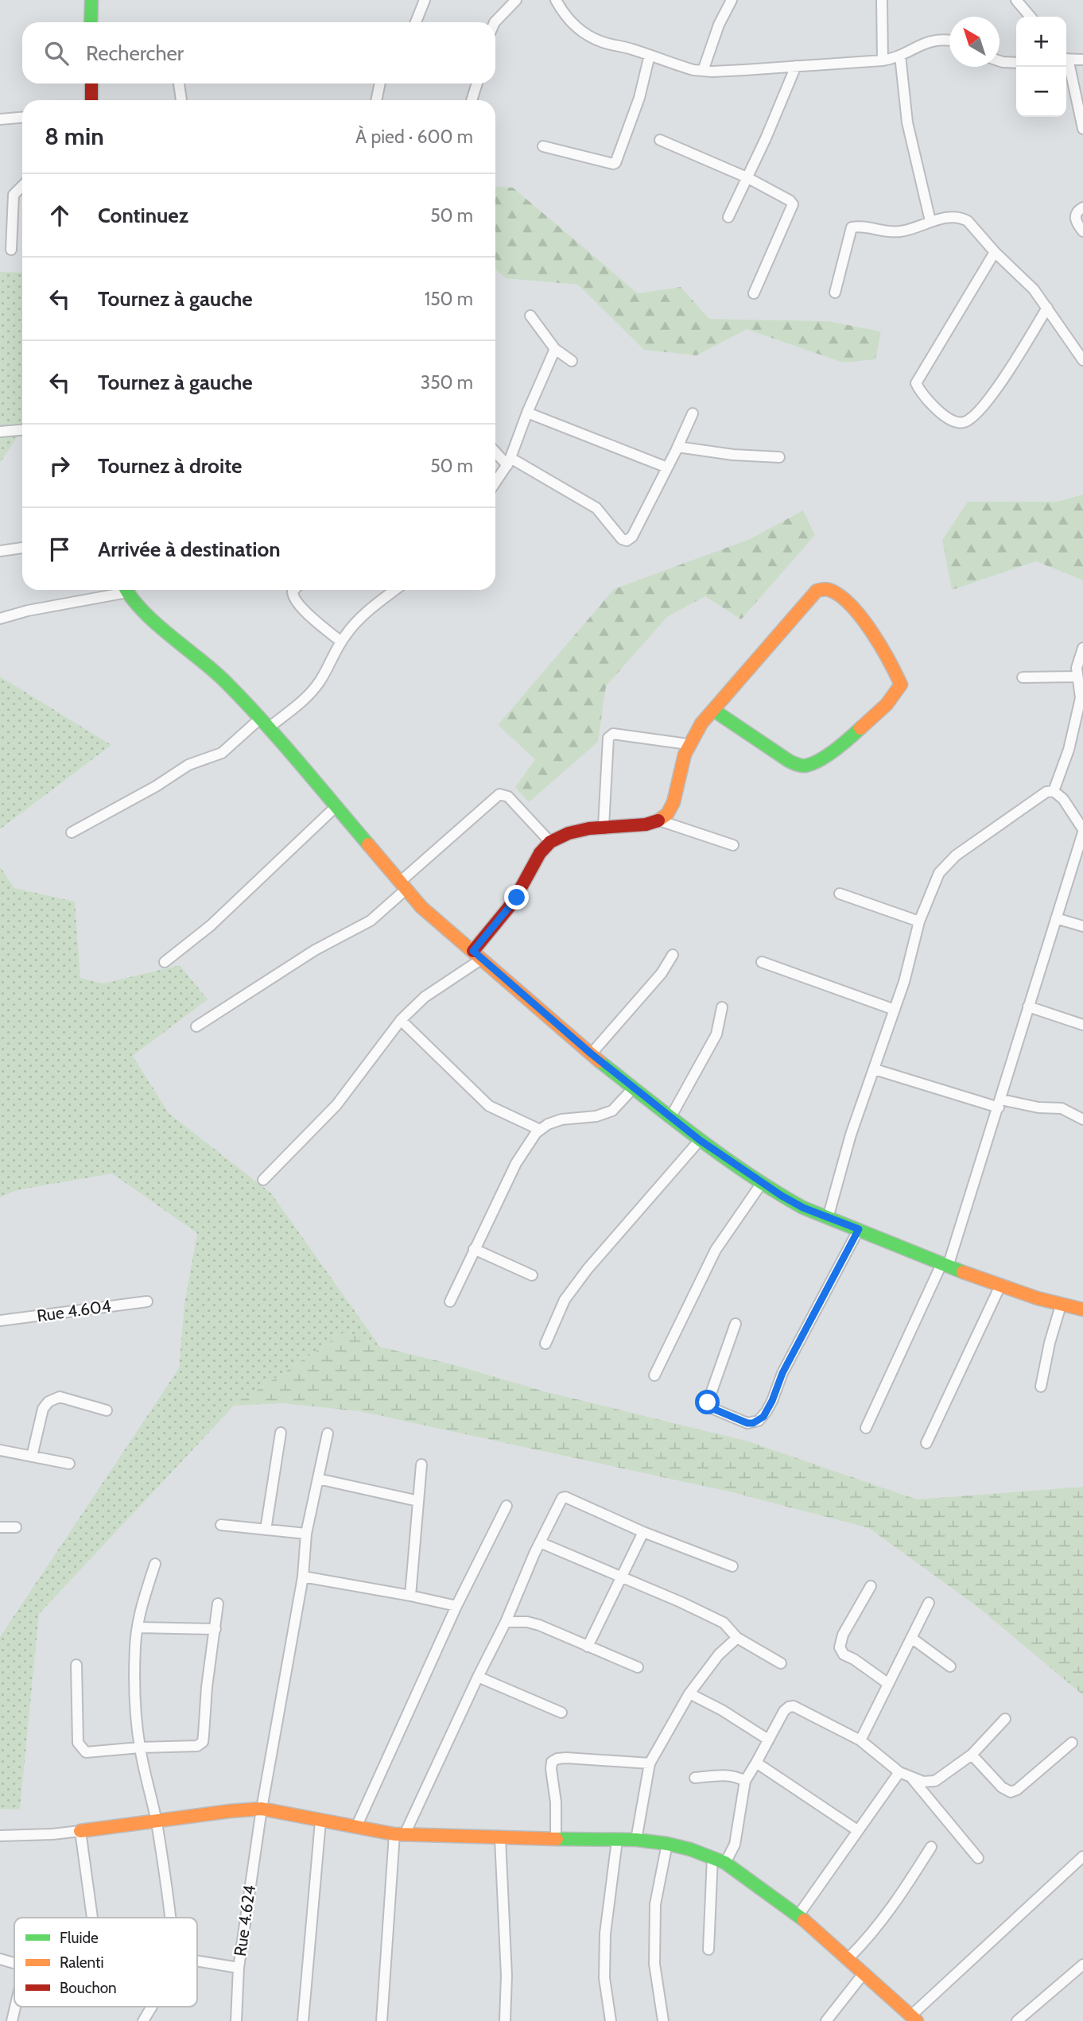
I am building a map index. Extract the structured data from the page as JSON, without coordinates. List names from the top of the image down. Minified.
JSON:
{"streets":{"street":["Rue 4.604","Rue 4.624"]},"legend":["Fluide","Ralenti","Bouchon"],"north":"top left","page":{"map_buttons":["+","−"],"search":"Rechercher","heading":["8 min","À pied · 600 m"],"list":[["Continuez","50 m"],["Tournez à gauche","150 m"],["Tournez à gauche","350 m"],["Tournez à droite","50 m"],"Arrivée à destination"]}}
